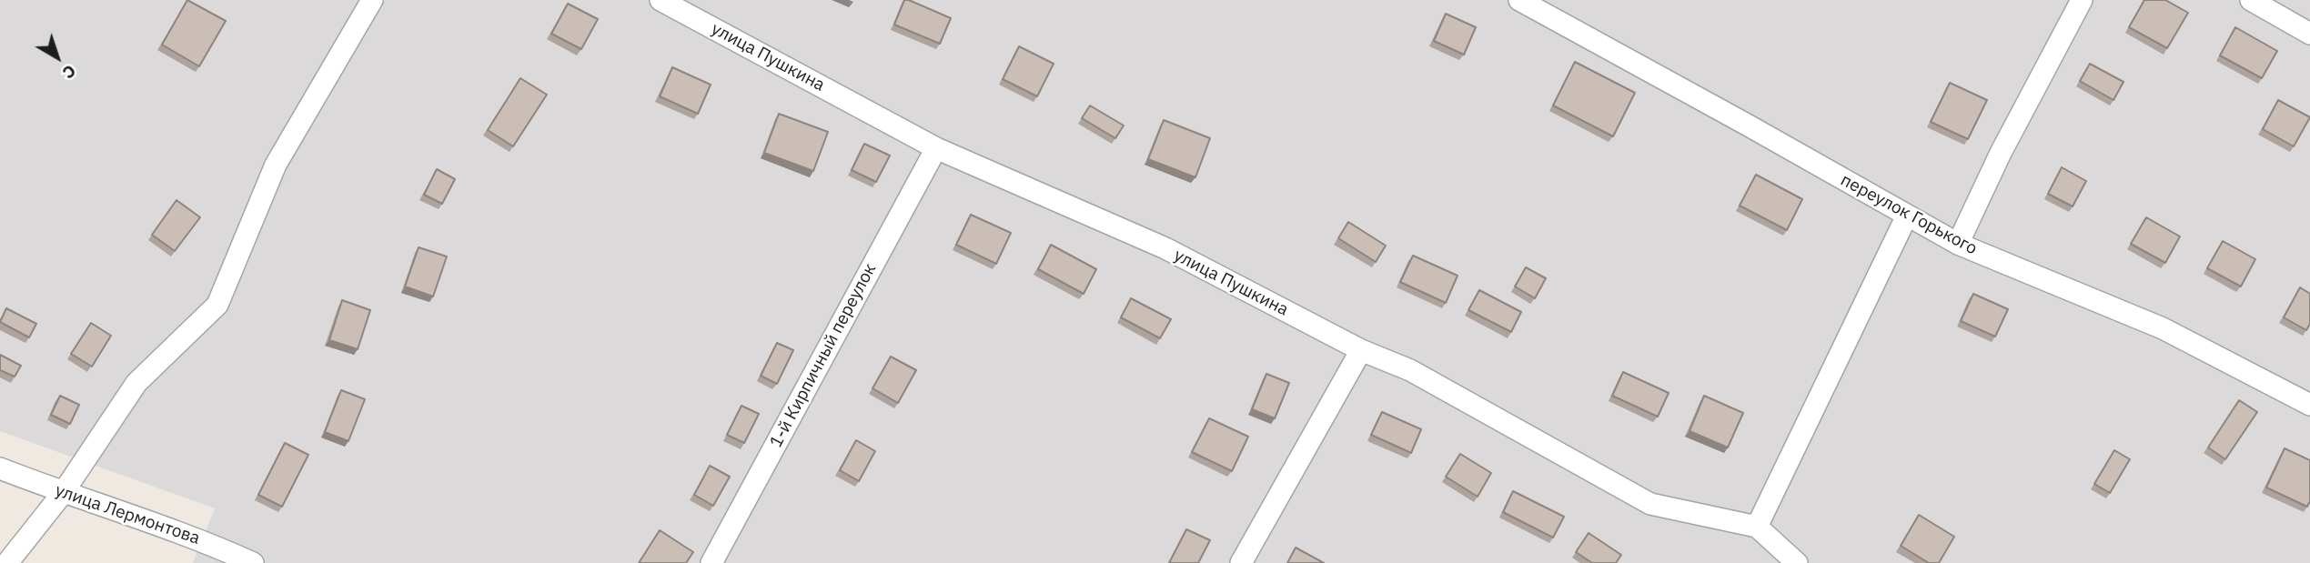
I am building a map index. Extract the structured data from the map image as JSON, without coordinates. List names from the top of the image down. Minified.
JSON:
{"streets":{"street":["улица Пушкина","переулок Горького","1-й Кирпичный переулок","улица Лермонтова"]},"crossings":[["улица Пушкина","1-й Кирпичный переулок"]],"north":"bottom right"}
